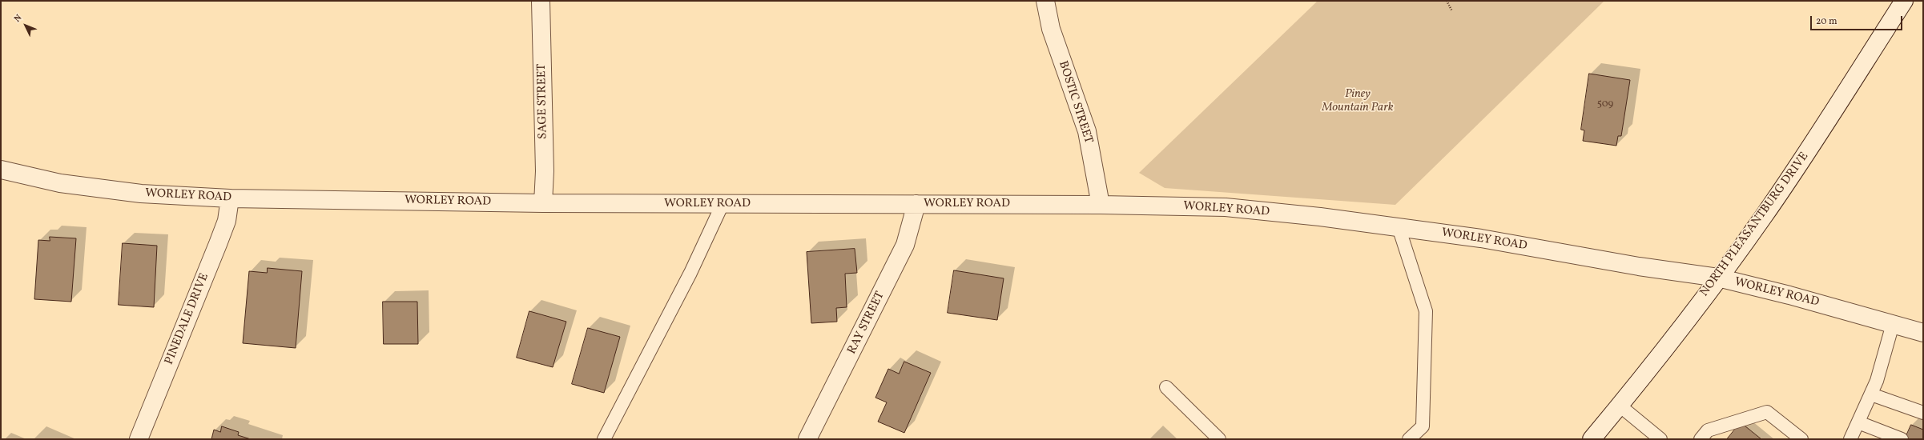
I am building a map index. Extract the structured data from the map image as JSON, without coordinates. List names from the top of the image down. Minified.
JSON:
{"streets":{"street":["SAGE STREET","BOSTIC STREET","WORLEY ROAD","NORTH PLEASANTBURG DRIVE","PINEDALE DRIVE","RAY STREET"]},"crossings":[["SAGE STREET","WORLEY ROAD"],["BOSTIC STREET","WORLEY ROAD"],["WORLEY ROAD","NORTH PLEASANTBURG DRIVE"],["WORLEY ROAD","PINEDALE DRIVE"],["WORLEY ROAD","RAY STREET"]],"parks":["Piney Mountain Park"],"house_numbers":["509"],"scale_bar":"20 m","north":"top left"}
